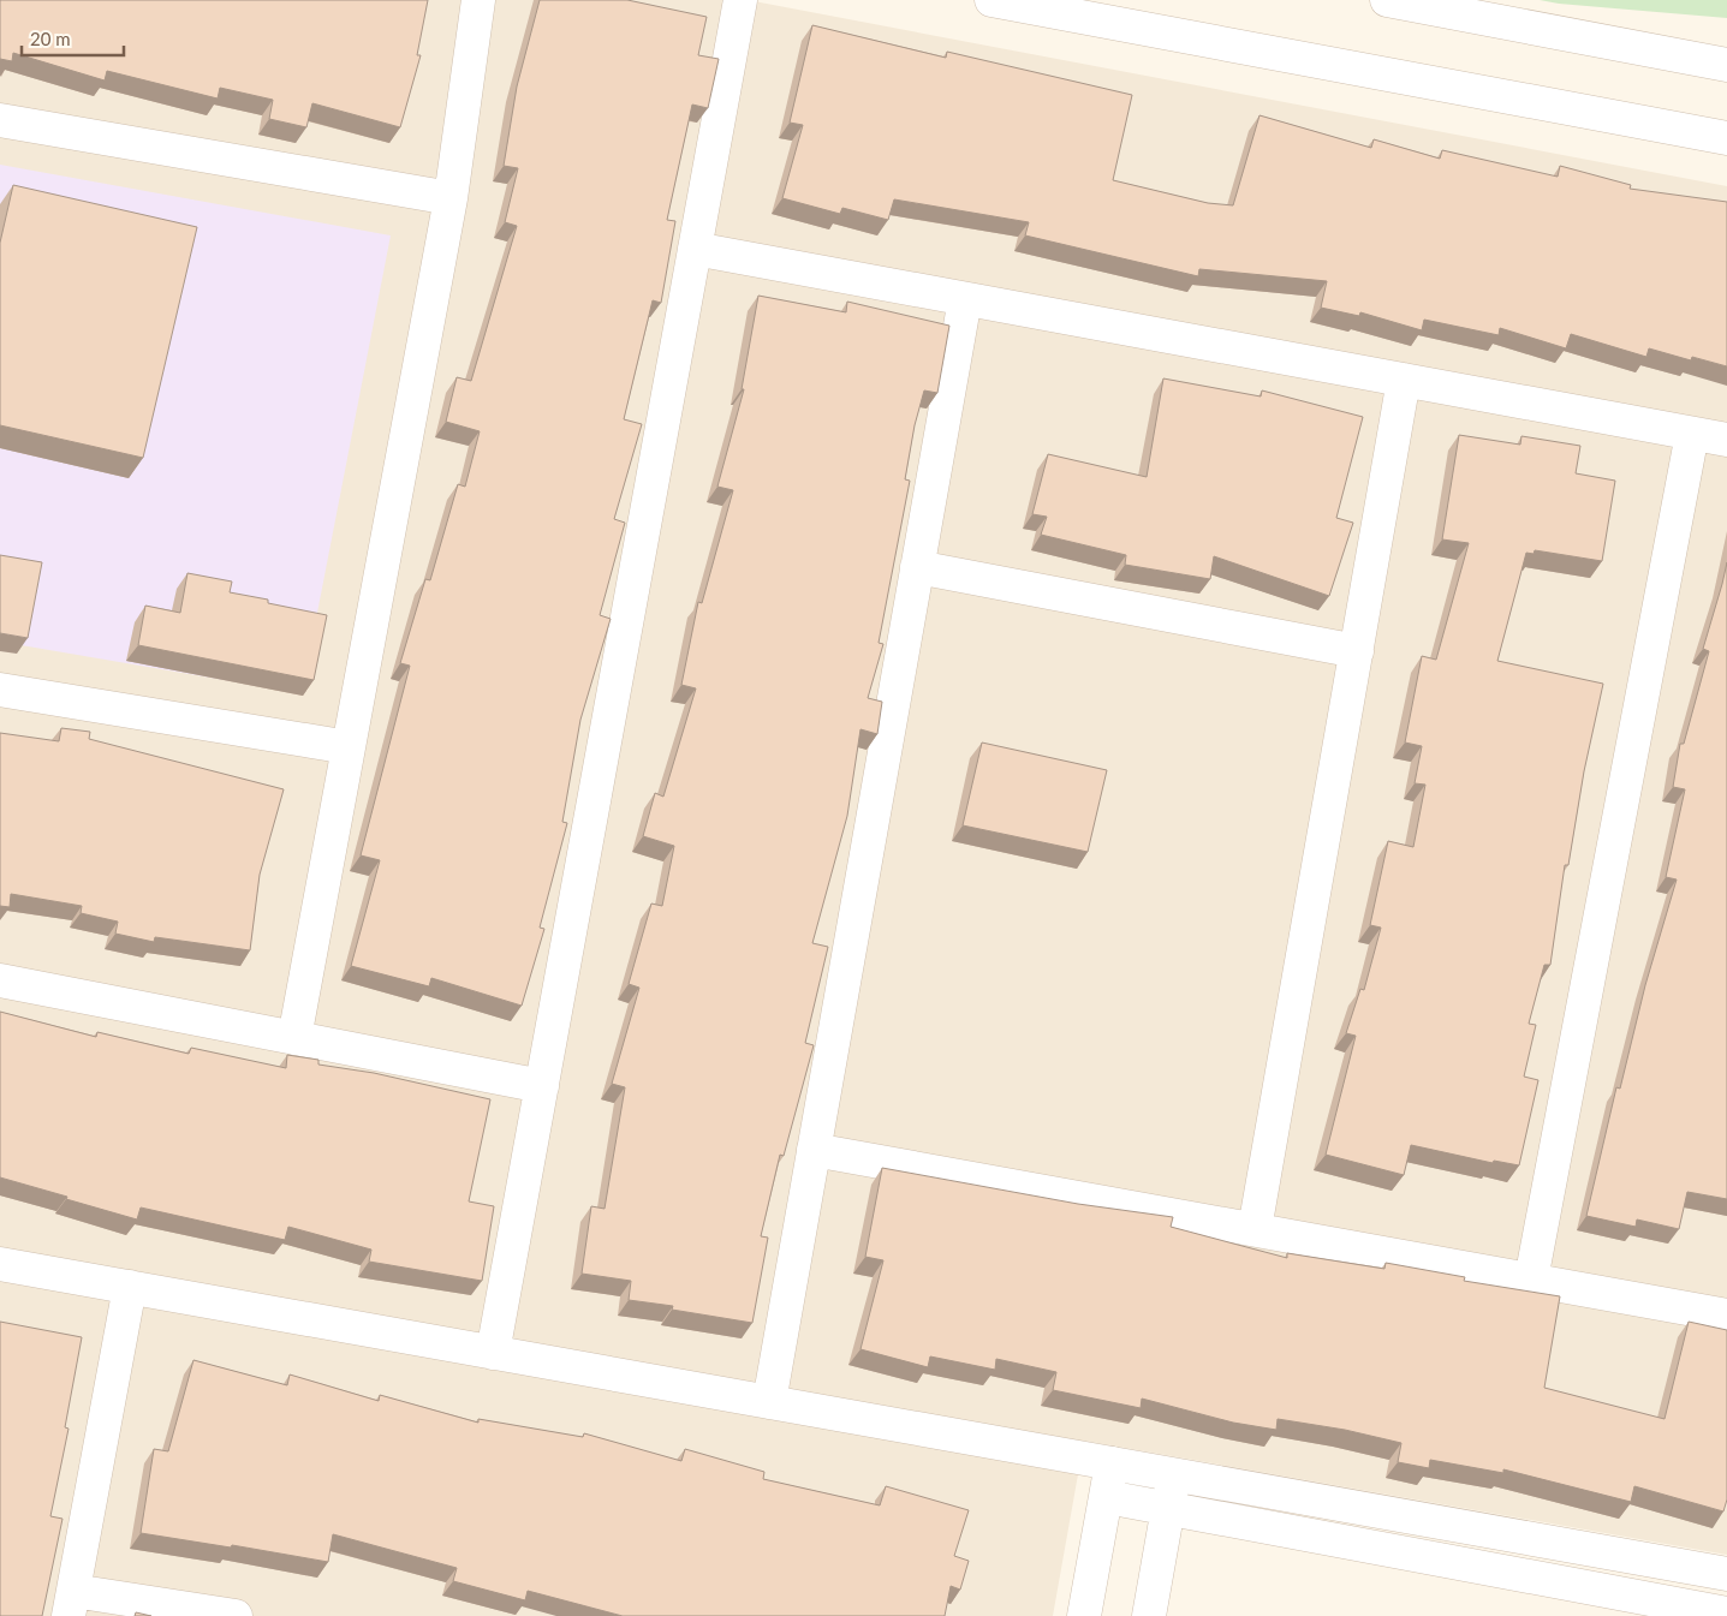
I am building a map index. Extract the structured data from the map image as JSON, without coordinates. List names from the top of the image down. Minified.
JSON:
{"scale_bar":"20 m"}
